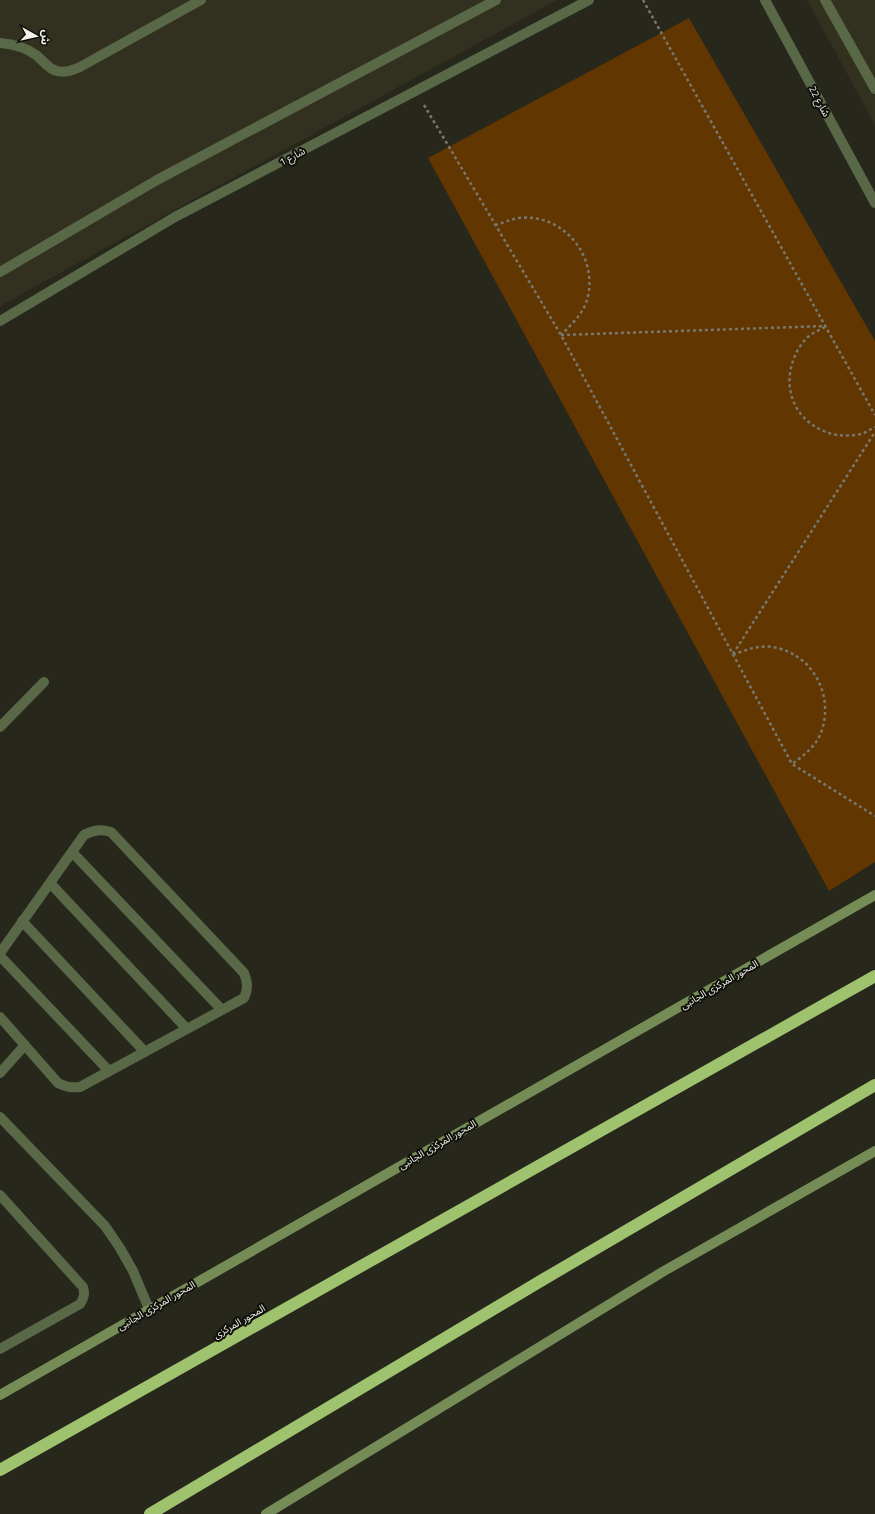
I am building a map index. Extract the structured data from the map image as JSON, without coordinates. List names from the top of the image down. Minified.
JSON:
{"streets":{"highway":["المحور المركزى"],"main road":["المحور المركزى الجانبى"],"street":["شارع 22","شارع 1"]},"north":"right"}
